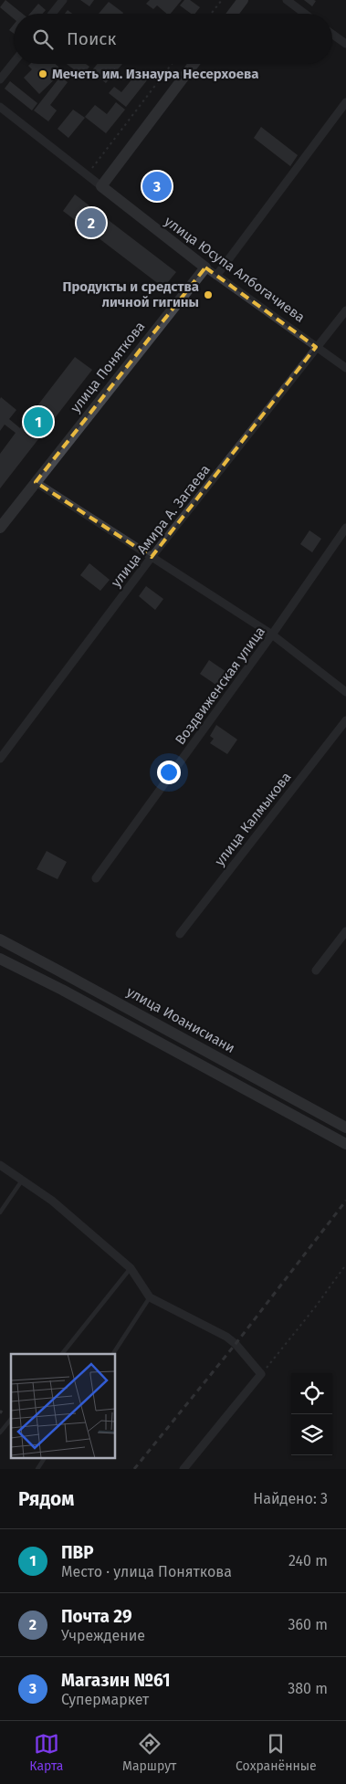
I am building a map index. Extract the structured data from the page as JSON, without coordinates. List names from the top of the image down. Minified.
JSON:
{"streets":{"main road":["улица Юсупа Албогачиева","улица Поняткова","улица Иоанисиани"],"street":["улица Амира А. Загаева","Воздвиженская улица","улица Калмыкова"]},"crossings":[["улица Юсупа Албогачиева","улица Поняткова"],["улица Юсупа Албогачиева","улица Амира А. Загаева"]],"places":["Мечеть им. Изнаура Несерхоева","Продукты и средства личной гигины"],"page":{"search":"Поиск","pins":["3","2","1"],"heading":["Рядом","Найдено: 3"],"list":[{"mark":"1","name":"ПВР","note":"Место · улица Поняткова","value":"240 m"},{"mark":"2","name":"Почта 29","note":"Учреждение","value":"360 m"},{"mark":"3","name":"Магазин №61","note":"Супермаркет","value":"380 m"}],"nav":["Карта","Маршрут","Сохранённые"]}}
